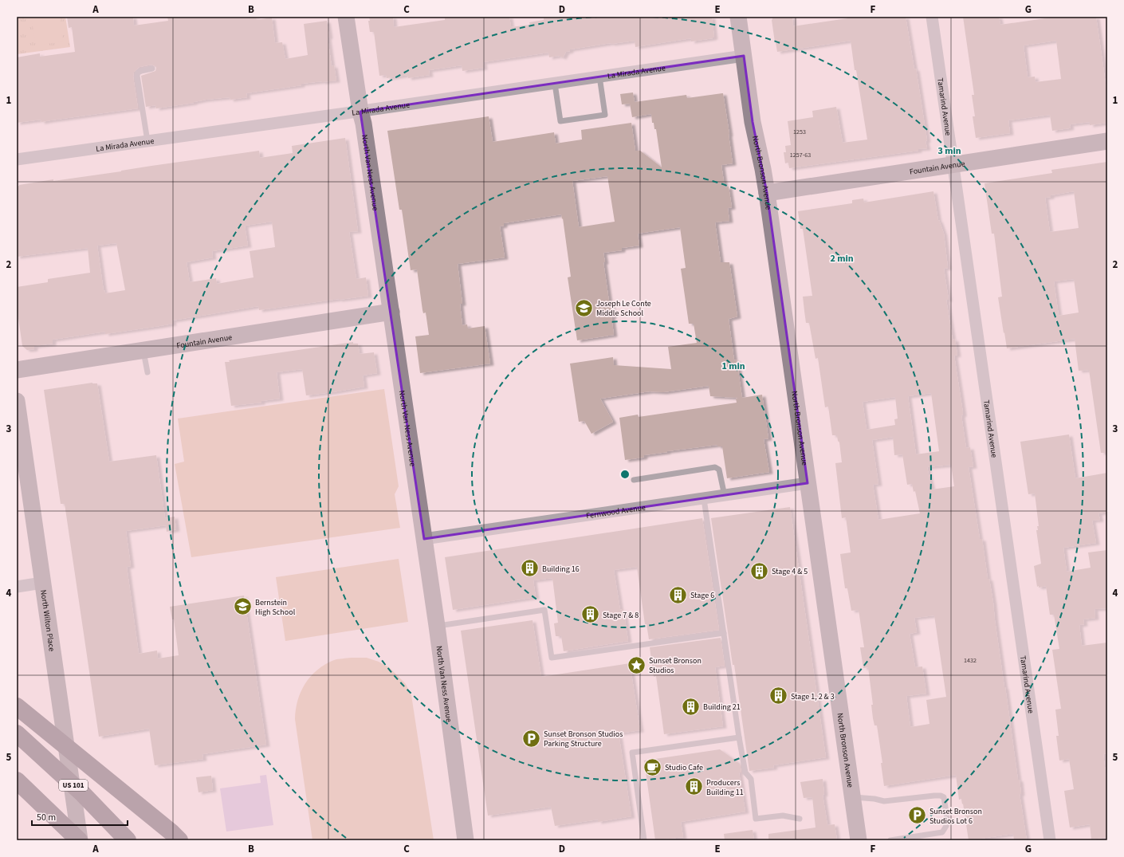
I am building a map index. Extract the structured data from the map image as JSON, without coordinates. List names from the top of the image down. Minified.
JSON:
{"streets":{"highway":["US 101"],"street":["La Mirada Avenue","Tamarind Avenue","Fountain Avenue","North Van Ness Avenue","North Bronson Avenue","Fernwood Avenue","North Wilton Place"]},"crossings":[["La Mirada Avenue","North Van Ness Avenue"],["La Mirada Avenue","North Bronson Avenue"],["Tamarind Avenue","Fountain Avenue"],["Fountain Avenue","North Van Ness Avenue"],["Fountain Avenue","North Bronson Avenue"],["North Van Ness Avenue","Fernwood Avenue"],["North Bronson Avenue","Fernwood Avenue"]],"places":{"school or university":["Joseph Le Conte Middle School","Bernstein High School"],"building":["Building 16","Stage 4 & 5","Stage 6","Stage 7 & 8","Stage 1, 2 & 3","Building 21","Producers Building 11"],"place":["Sunset Bronson Studios"],"parking":["Sunset Bronson Studios Parking Structure","Sunset Bronson Studios Lot 6"],"cafe":["Studio Cafe"]},"house_numbers":["1253","1257-63","1432"],"scale_bar":"50 m","grid":{"columns":["A","B","C","D","E","F","G"],"rows":["1","2","3","4","5"]},"rings":["3 min","2 min","1 min"]}
